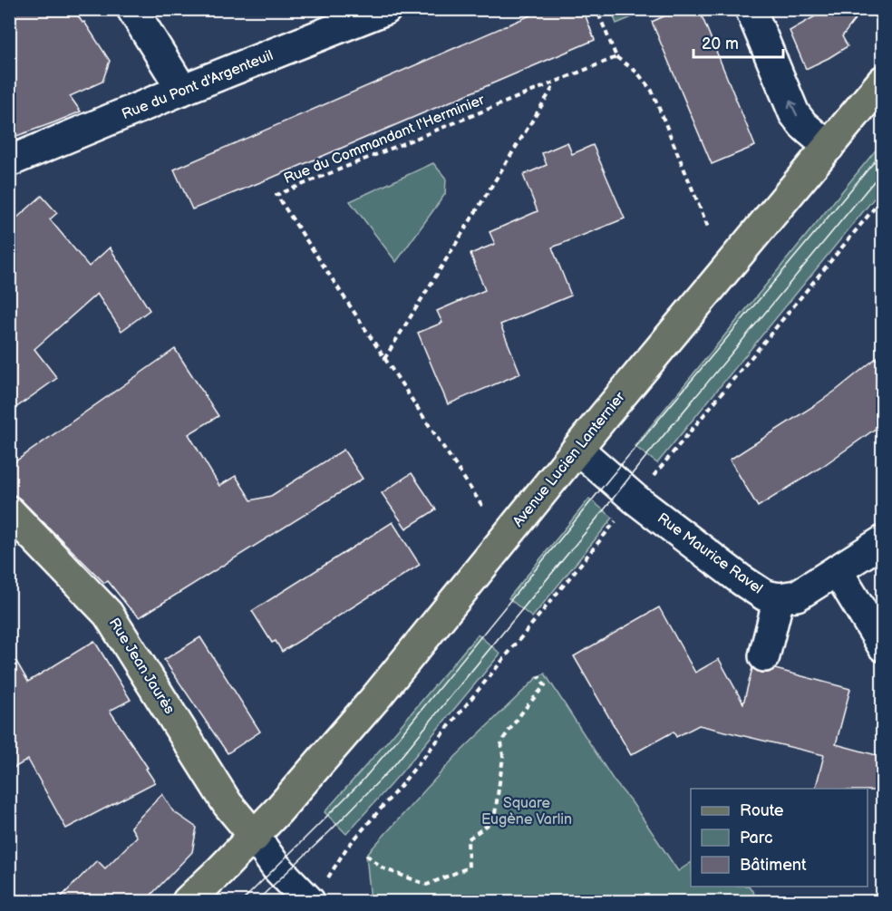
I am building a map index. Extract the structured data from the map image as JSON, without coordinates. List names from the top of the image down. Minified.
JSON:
{"streets":{"main road":["Avenue Lucien Lanternier","Rue Jean Jaurès"],"street":["Rue du Pont d'Argenteuil","Rue Maurice Ravel"],"path":["Rue du Commandant l'Herminier"]},"crossings":[["Avenue Lucien Lanternier","Rue Maurice Ravel"],["Avenue Lucien Lanternier","Rue Jean Jaurès"]],"parks":["Square Eugène Varlin"],"legend":["Route","Parc","Bâtiment"],"scale_bar":"20 m"}
